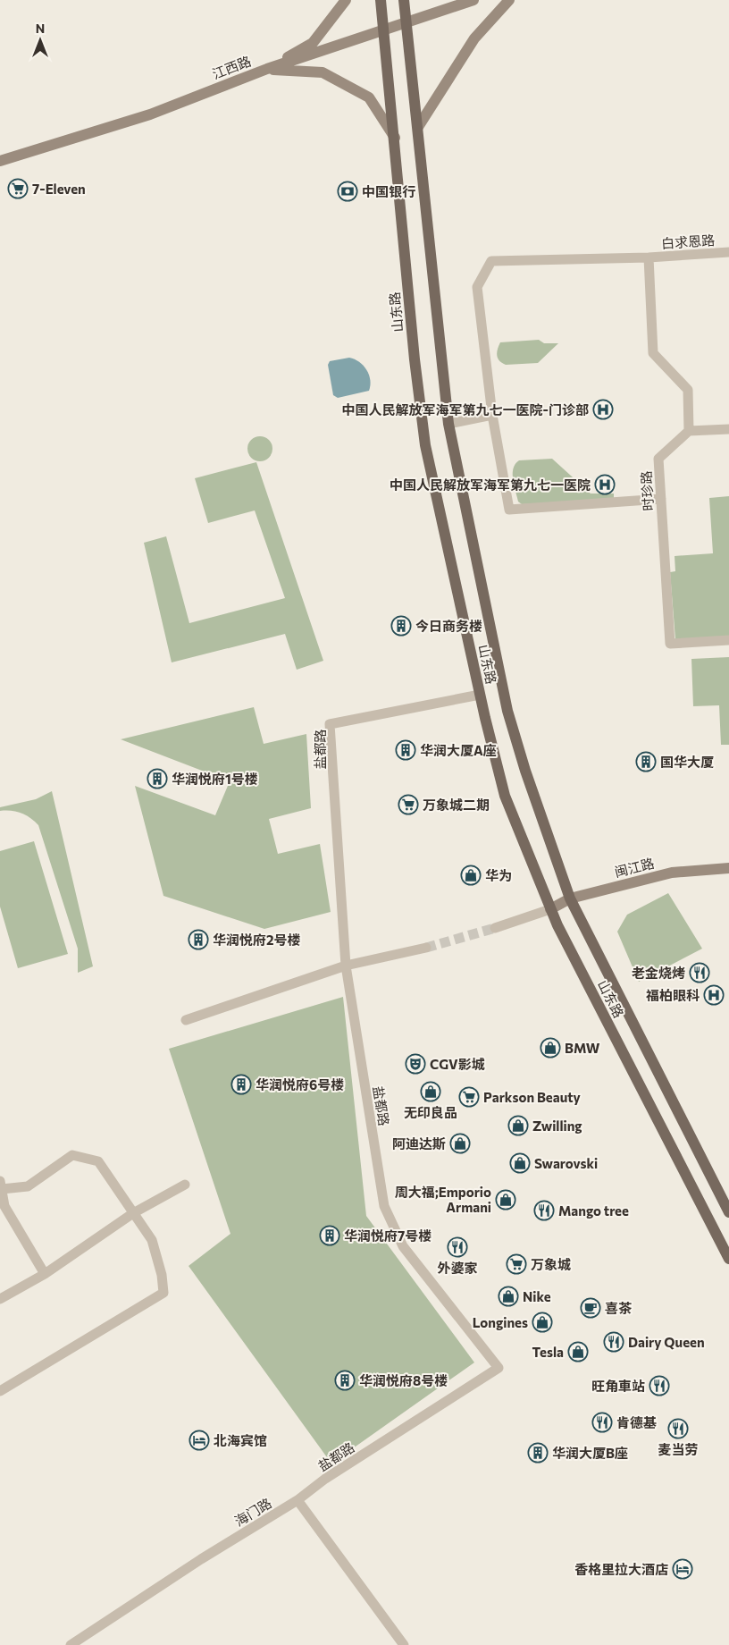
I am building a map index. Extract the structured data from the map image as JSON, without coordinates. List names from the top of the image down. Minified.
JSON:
{"streets":{"main road":["江西路","山东路","闽江路"],"street":["白求恩路","时珍路","盐都路","海门路"]},"crossings":[["江西路","山东路"],["山东路","盐都路"],["山东路","闽江路"],["盐都路","海门路"]],"places":{"supermarket":["7-Eleven","万象城二期","Parkson Beauty","万象城"],"bank":["中国银行"],"hospital":["中国人民解放军海军第九七一医院-门诊部","中国人民解放军海军第九七一医院","福柏眼科"],"building":["今日商务楼","华润大厦A座","国华大厦","华润悦府1号楼","华润悦府2号楼","华润悦府6号楼","华润悦府7号楼","华润悦府8号楼","华润大厦B座"],"shop":["华为","BMW","无印良品","Zwilling","阿迪达斯","Swarovski","周大福;Emporio Armani","Nike","Longines","Tesla"],"restaurant":["老金烧烤","Mango tree","外婆家","Dairy Queen","旺角車站","肯德基","麦当劳"],"theatre":["CGV影城"],"cafe":["喜茶"],"hotel":["北海宾馆","香格里拉大酒店"]},"north":"top"}
